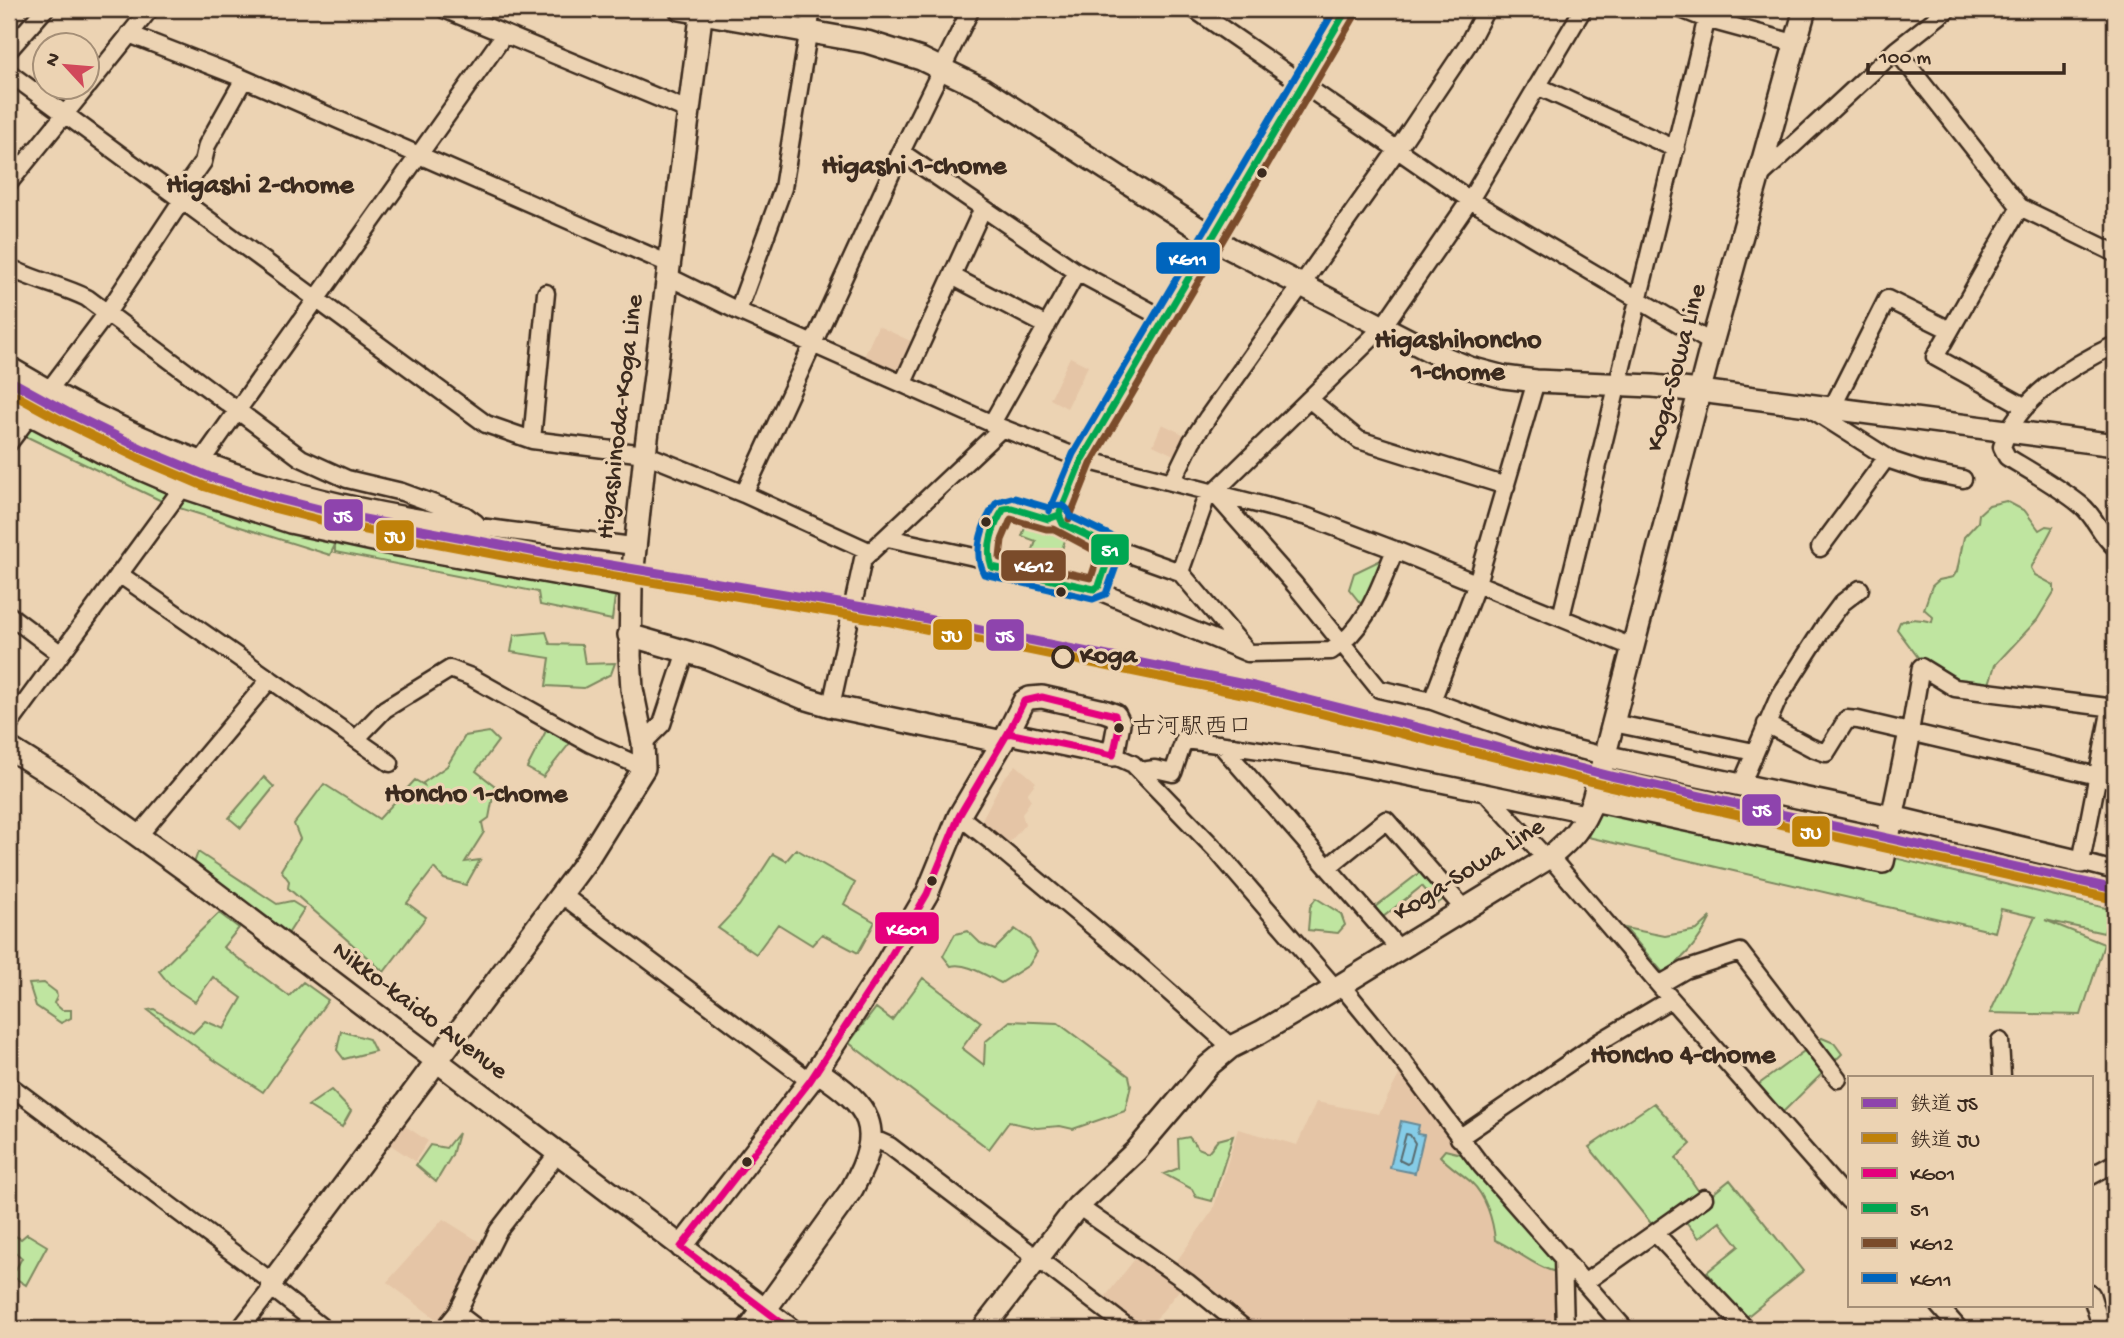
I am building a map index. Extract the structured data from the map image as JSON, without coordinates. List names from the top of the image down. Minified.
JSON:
{"streets":{"street":["Koga-Sowa Line","Higashinoda-Koga Line","Nikko-kaido Avenue"]},"districts":["Higashi 1-chome","Higashi 2-chome","Higashihoncho 1-chome","Honcho 1-chome","Honcho 4-chome"],"places":["Koga","古河駅西口"],"lines":["transit line 51","transit line KG11","transit line KG12","rail line JS","rail line JU","transit line KG01"],"legend":["鉄道 JS","鉄道 JU","KG01","51","KG12","KG11"],"scale_bar":"100 m","north":"top left"}
